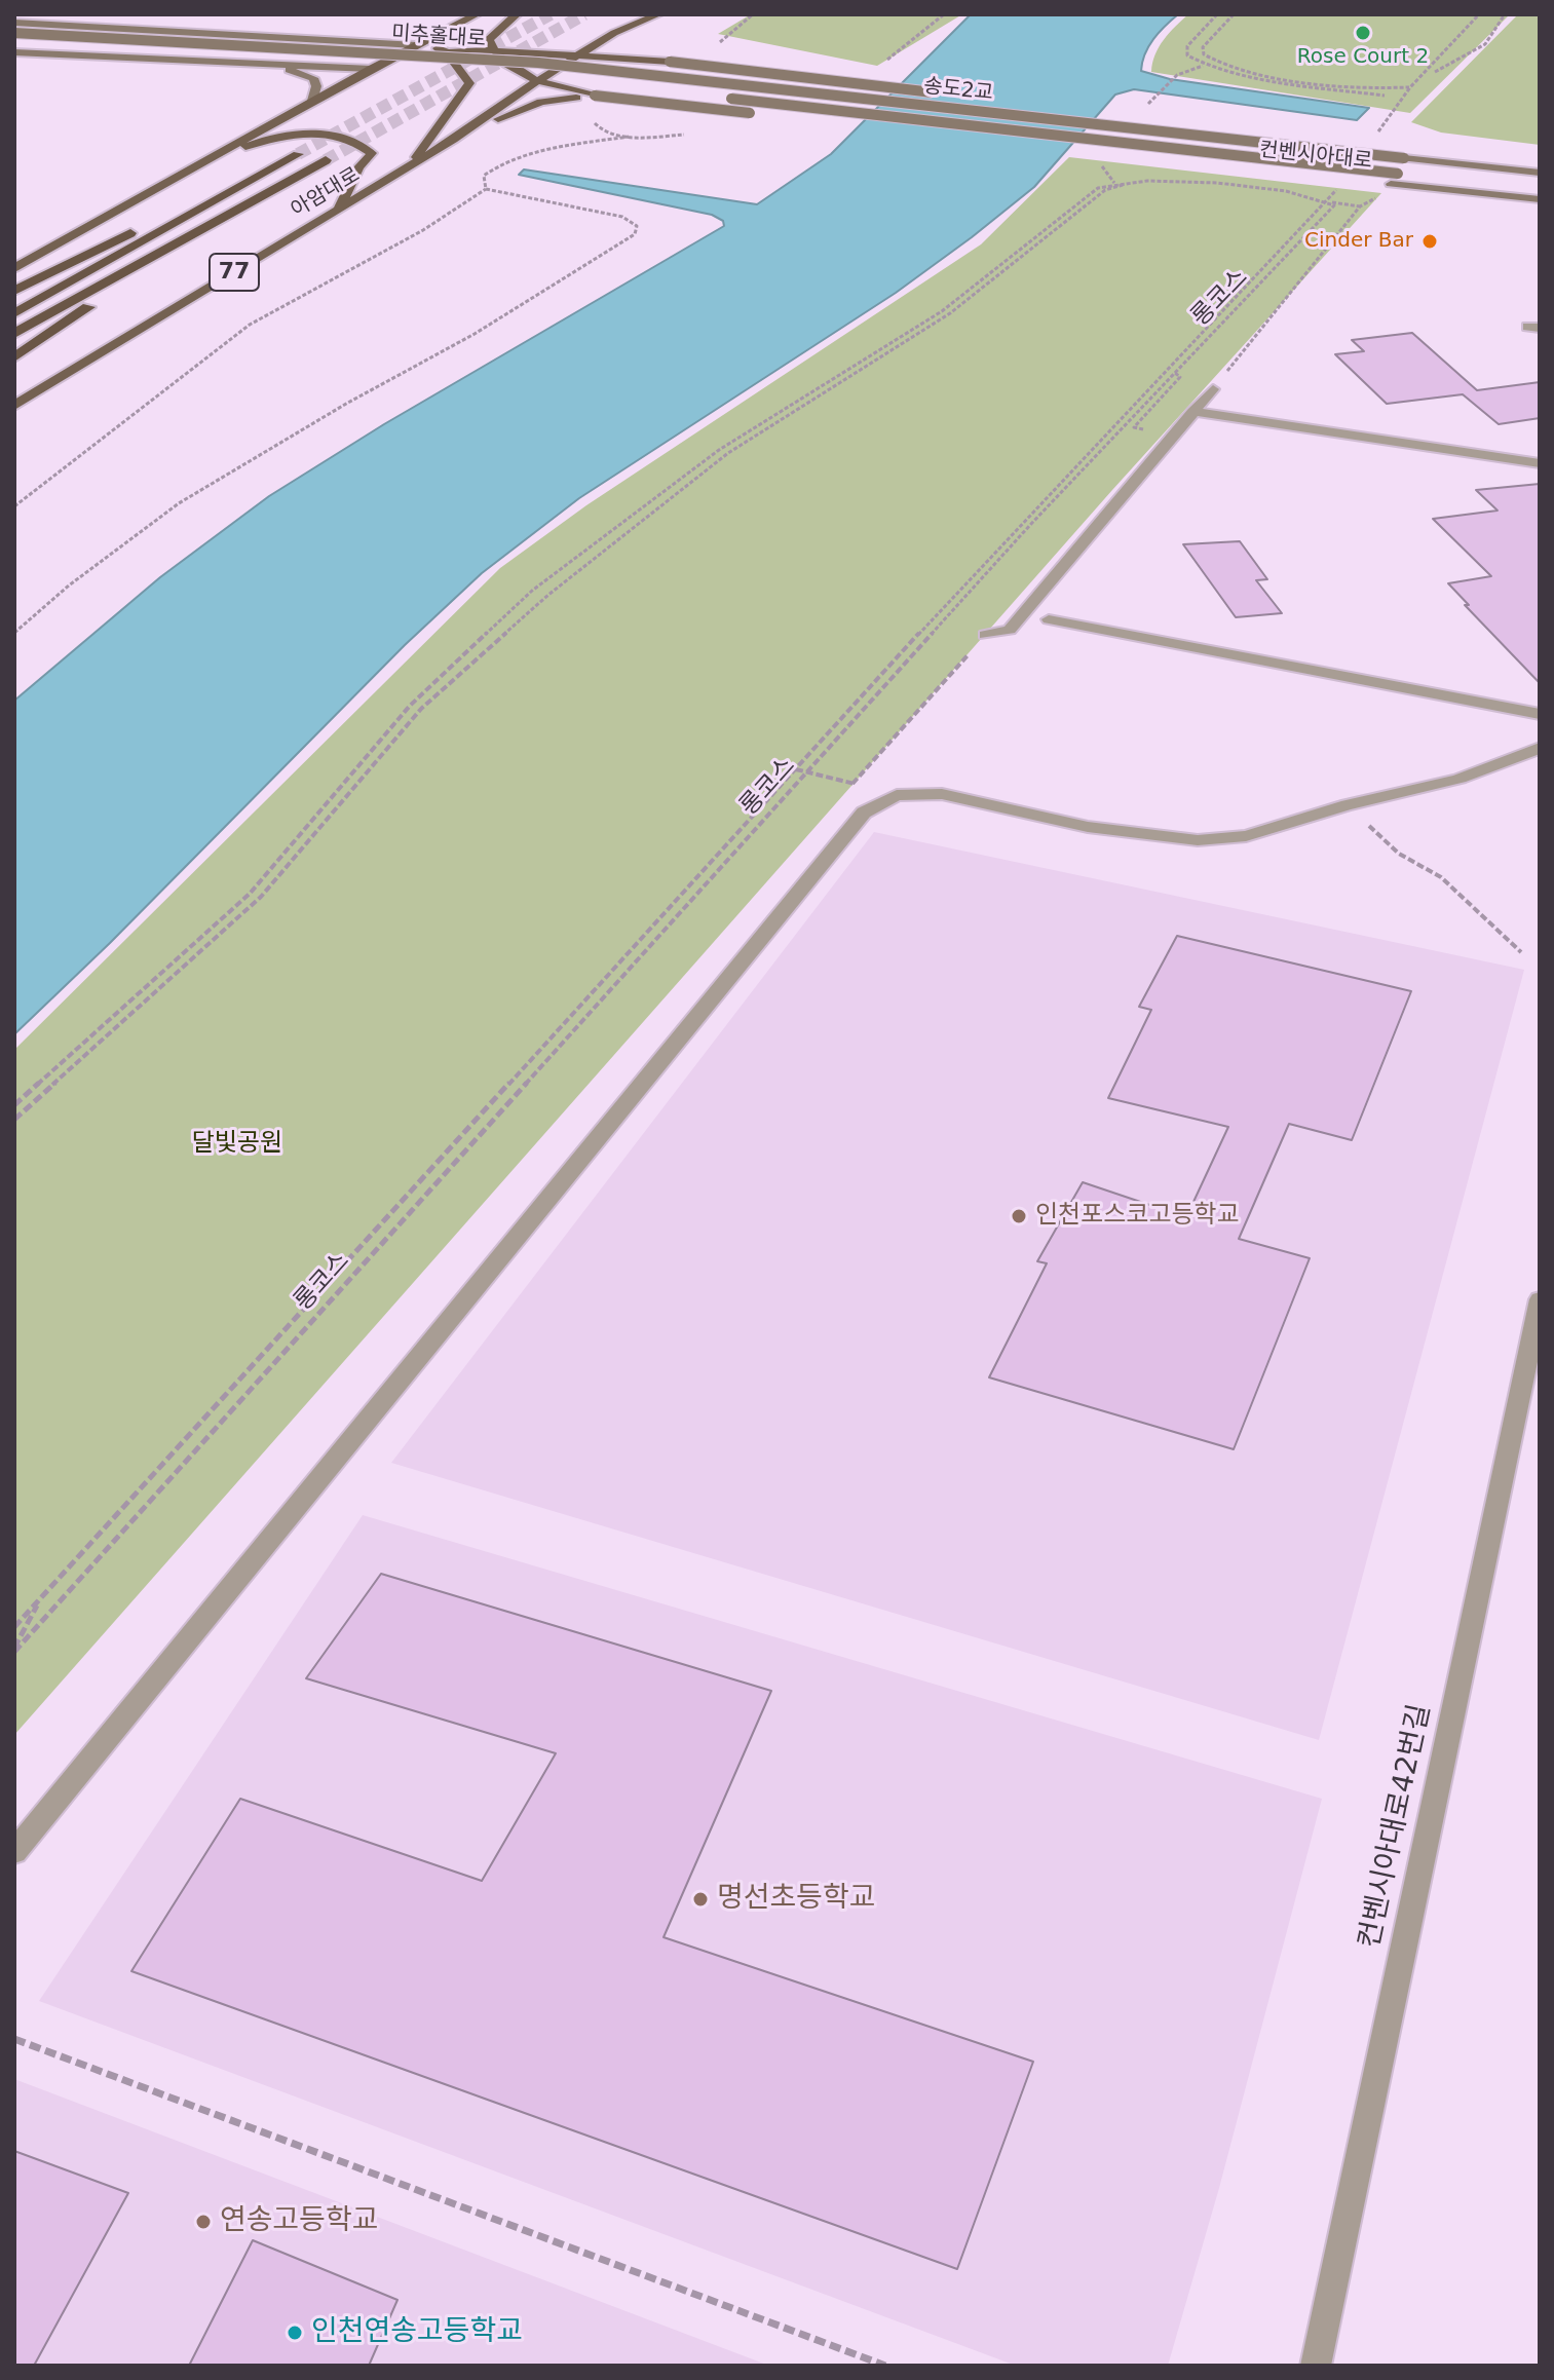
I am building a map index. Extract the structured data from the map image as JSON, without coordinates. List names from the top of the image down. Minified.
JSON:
{"streets":{"highway":["아암대로"],"main road":["미추홀대로","송도2교","컨벤시아대로","77"],"street":["컨벤시아대로42번길"],"path":["롱코스"]},"crossings":[["미추홀대로","송도2교"],["송도2교","컨벤시아대로"]],"parks":["달빛공원"],"places":["Rose Court 2","Cinder Bar","인천포스코고등학교","명선초등학교","연송고등학교","인천연송고등학교"]}
